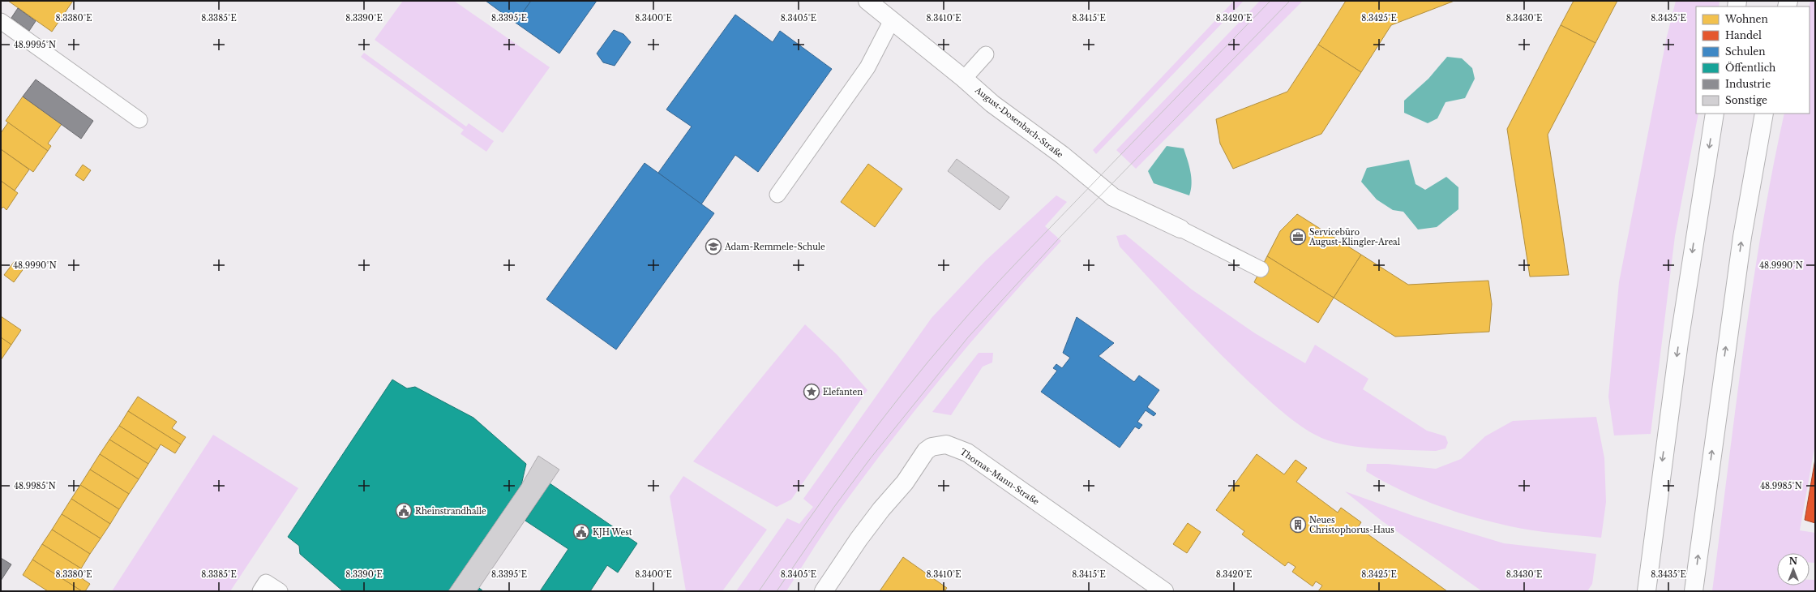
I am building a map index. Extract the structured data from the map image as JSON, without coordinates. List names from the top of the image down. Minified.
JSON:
{"streets":{"main road":["August-Dosenbach-Straße","Thomas-Mann-Straße"]},"places":{"office":["Servicebüro August-Klingler-Areal"],"school or university":["Adam-Remmele-Schule"],"place":["Elefanten"],"public building":["Rheinstrandhalle","KJH West"],"building":["Neues Christophorus-Haus"]},"legend":["Wohnen","Handel","Schulen","Öffentlich","Industrie","Sonstige"],"north":"top","coordinates":["8.3380°E","8.3385°E","8.3390°E","8.3395°E","8.3400°E","8.3405°E","8.3410°E","8.3415°E","8.3420°E","8.3425°E","8.3430°E","8.3435°E","48.9995°N","48.9990°N","48.9985°N"]}
